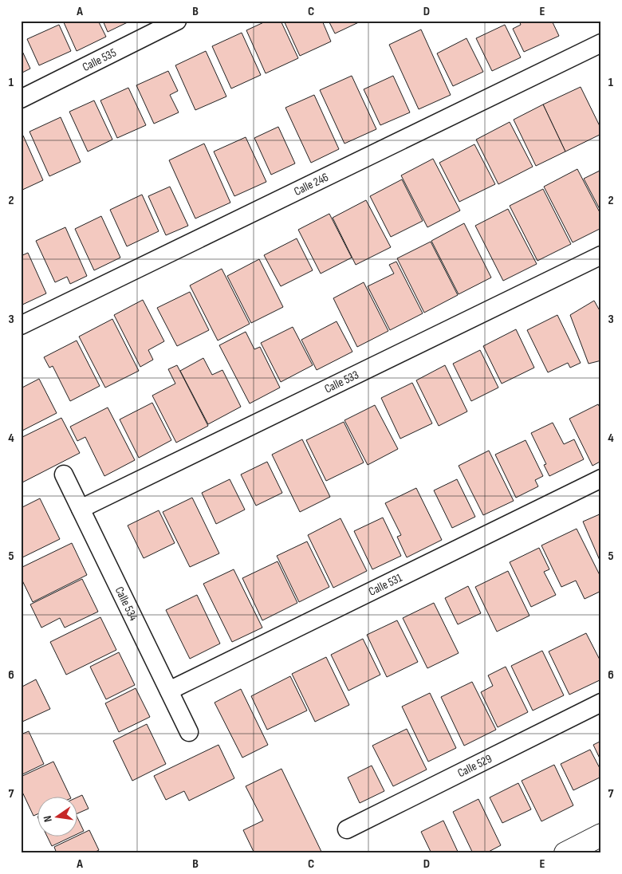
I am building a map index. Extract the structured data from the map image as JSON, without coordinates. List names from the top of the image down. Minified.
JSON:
{"streets":{"street":["Calle 535","Calle 246","Calle 533","Calle 531","Calle 534","Calle 529"]},"crossings":[["Calle 533","Calle 534"],["Calle 531","Calle 534"]],"north":"left","grid":{"columns":["A","B","C","D","E"],"rows":["1","2","3","4","5","6","7"]}}
